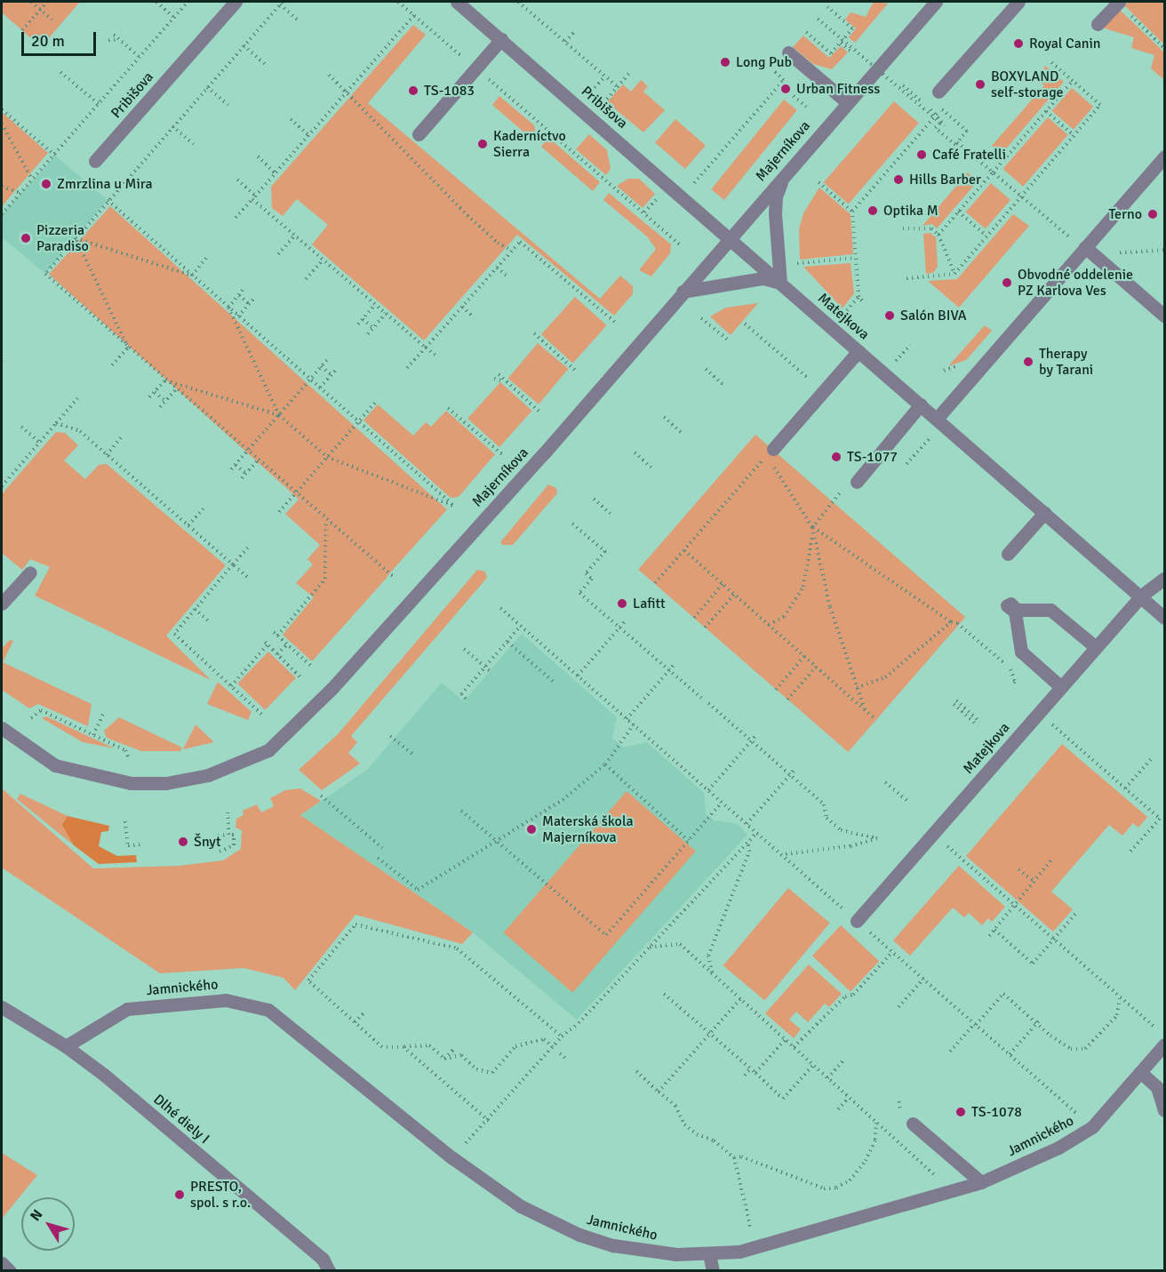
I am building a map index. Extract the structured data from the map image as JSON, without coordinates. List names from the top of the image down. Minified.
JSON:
{"streets":{"street":["Pribišova","Majerníkova","Matejkova","Jamnického","Dlhé diely I"]},"crossings":[["Pribišova","Majerníkova"],["Pribišova","Matejkova"],["Majerníkova","Matejkova"],["Jamnického","Dlhé diely I"]],"places":["Royal Canin","Long Pub","BOXYLAND self-storage","Urban Fitness","TS-1083","Kaderníctvo Sierra","Café Fratelli","Hills Barber","Zmrzlina u Mira","Optika M","Terno","Pizzeria Paradiso","Obvodné oddelenie PZ Karlova Ves","Salón BIVA","Therapy by Tarani","TS-1077","Lafitt","Materská škola Majerníkova","Šnyt","TS-1078","PRESTO, spol. s r.o."],"scale_bar":"20 m","north":"top left"}
